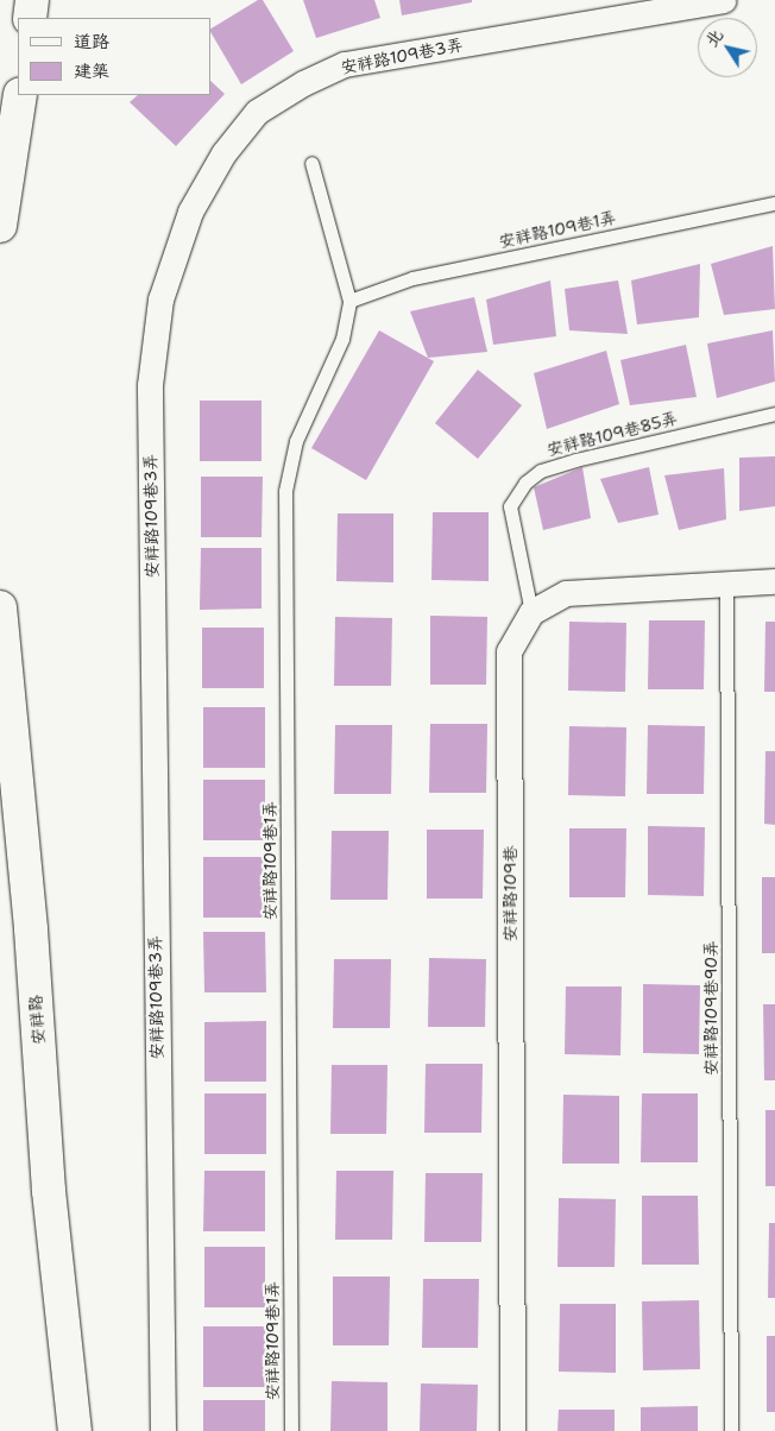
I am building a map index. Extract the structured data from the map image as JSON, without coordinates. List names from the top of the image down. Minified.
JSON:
{"streets":{"street":["安祥路109巷3弄","安祥路109巷","安祥路"],"lane":["安祥路109巷1弄","安祥路109巷85弄","安祥路109巷90弄"]},"crossings":[["安祥路109巷85弄","安祥路109巷"],["安祥路109巷","安祥路109巷90弄"]],"legend":["道路","建築"],"north":"top left"}
